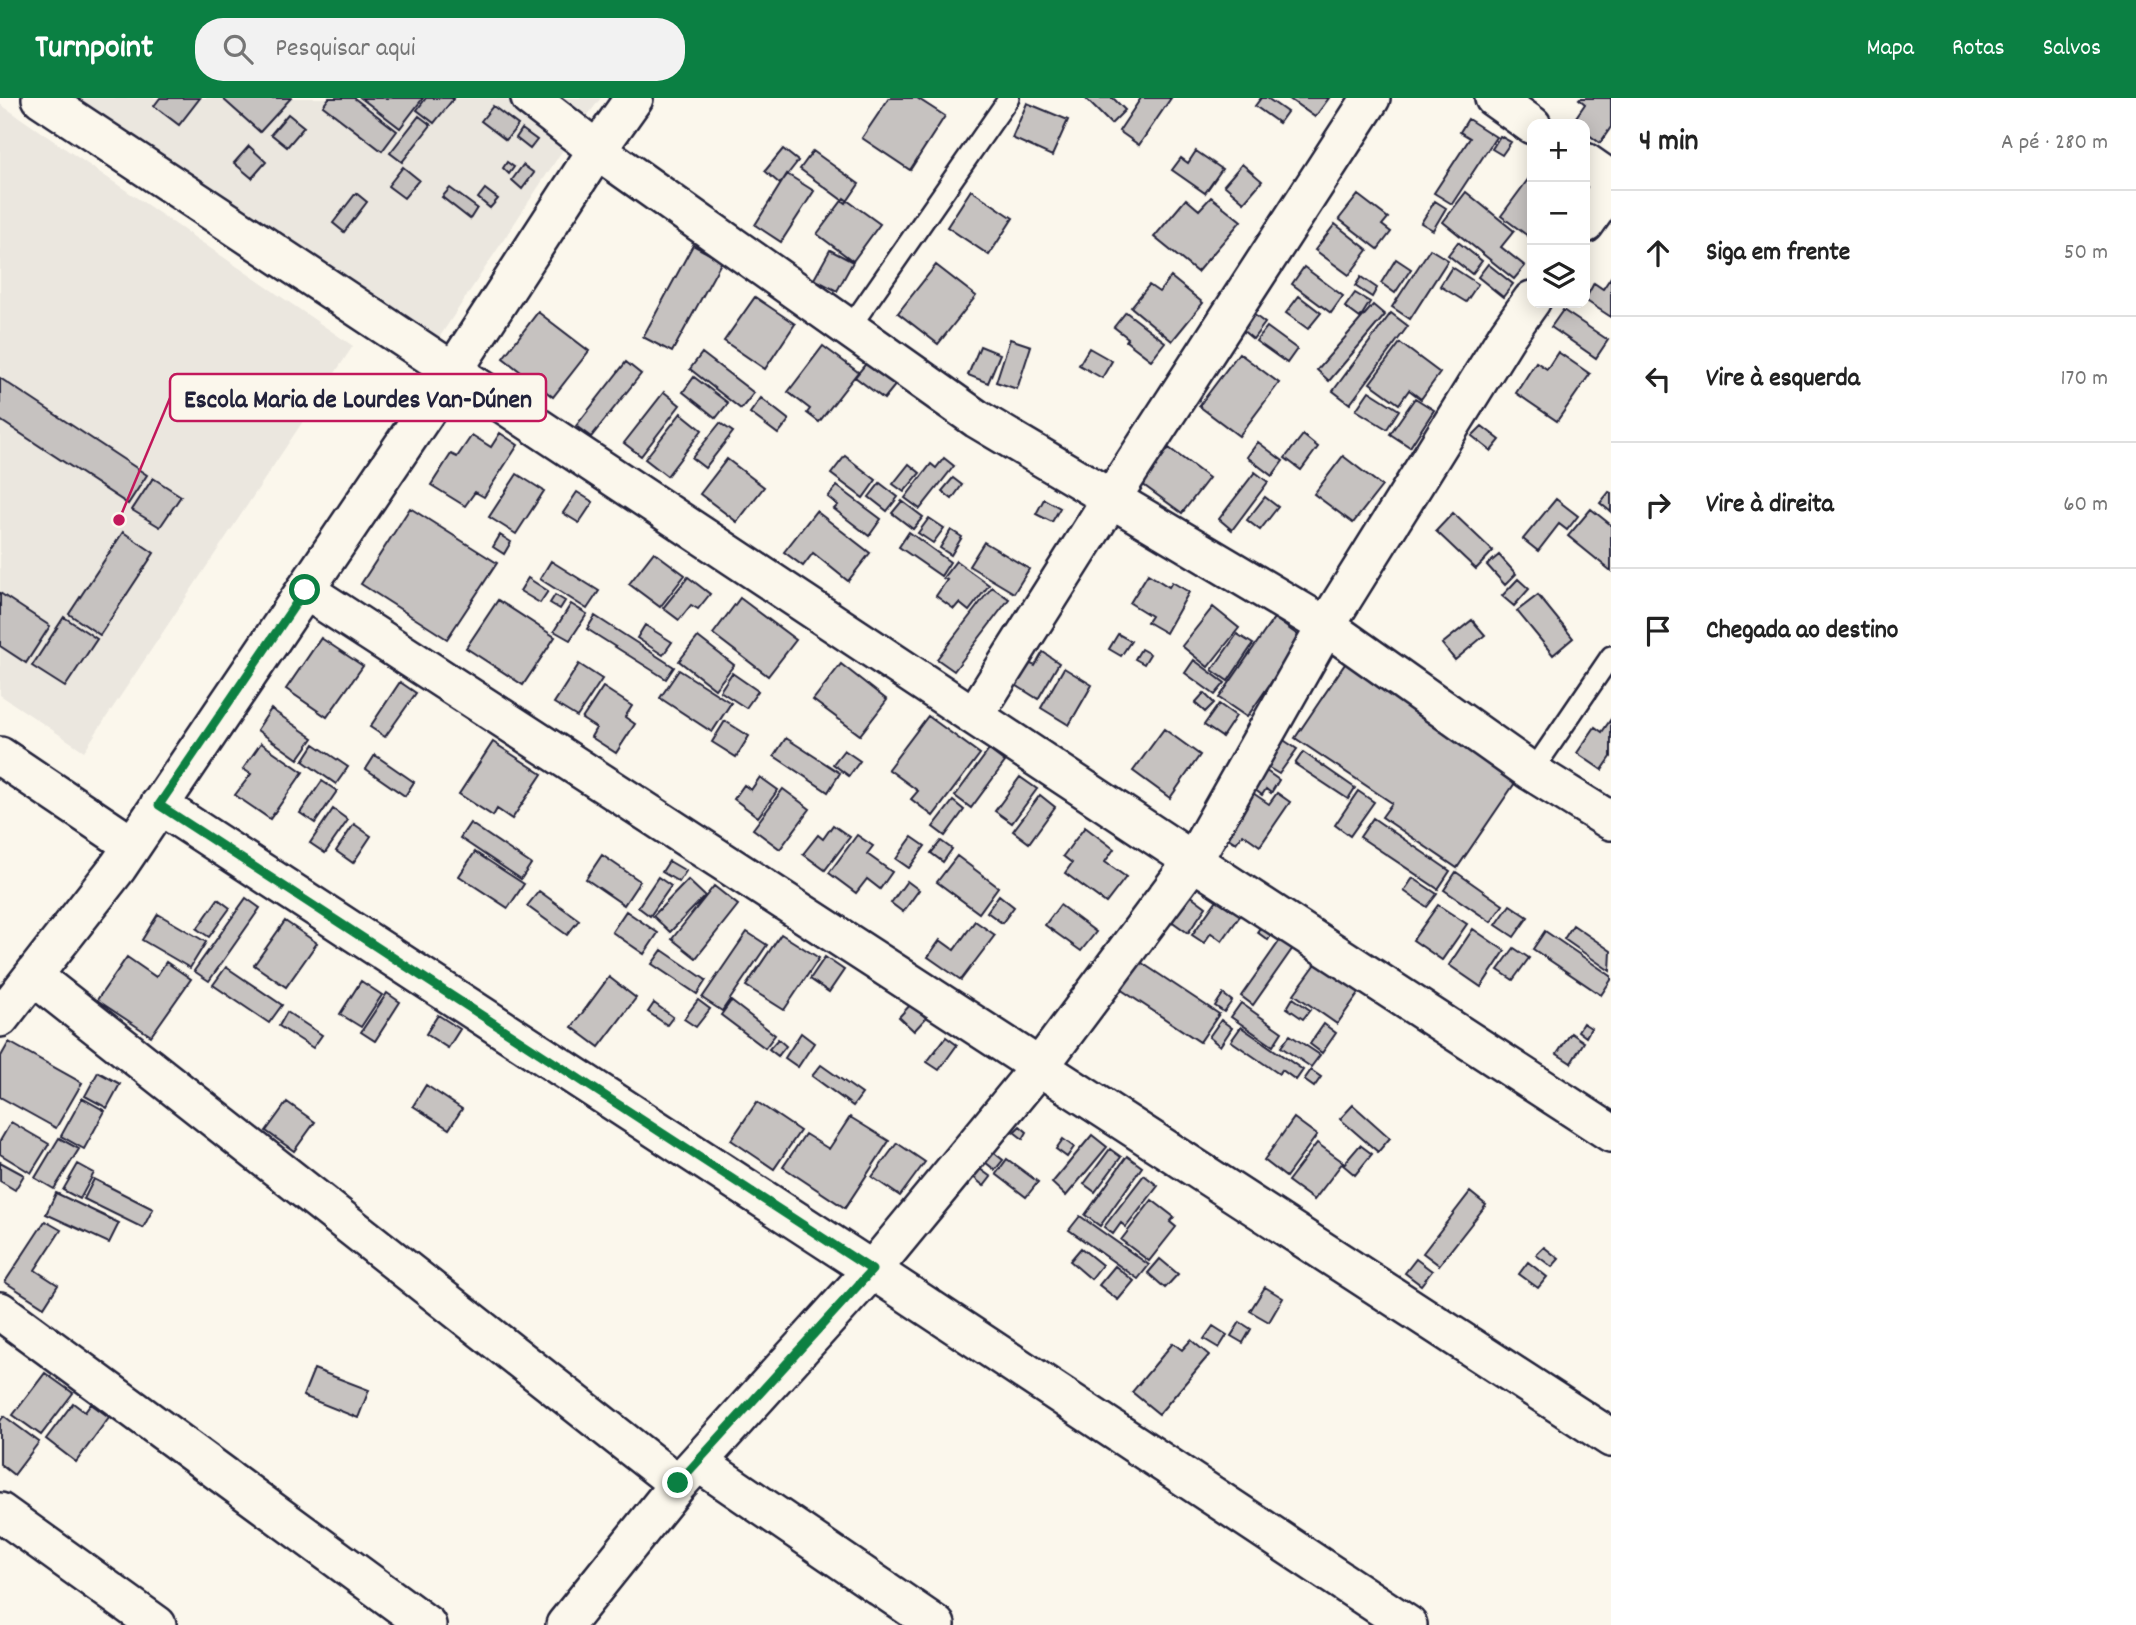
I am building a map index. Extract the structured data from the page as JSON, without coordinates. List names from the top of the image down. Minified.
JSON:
{"places":["Escola Maria de Lourdes Van-Dúnen"],"page":{"header":"Turnpoint","search":"Pesquisar aqui","nav":["Mapa","Rotas","Salvos"],"heading":["4 min","A pé · 280 m"],"map_buttons":["+","−"],"list":[["Siga em frente","50 m"],["Vire à esquerda","170 m"],["Vire à direita","60 m"],"Chegada ao destino"]}}
